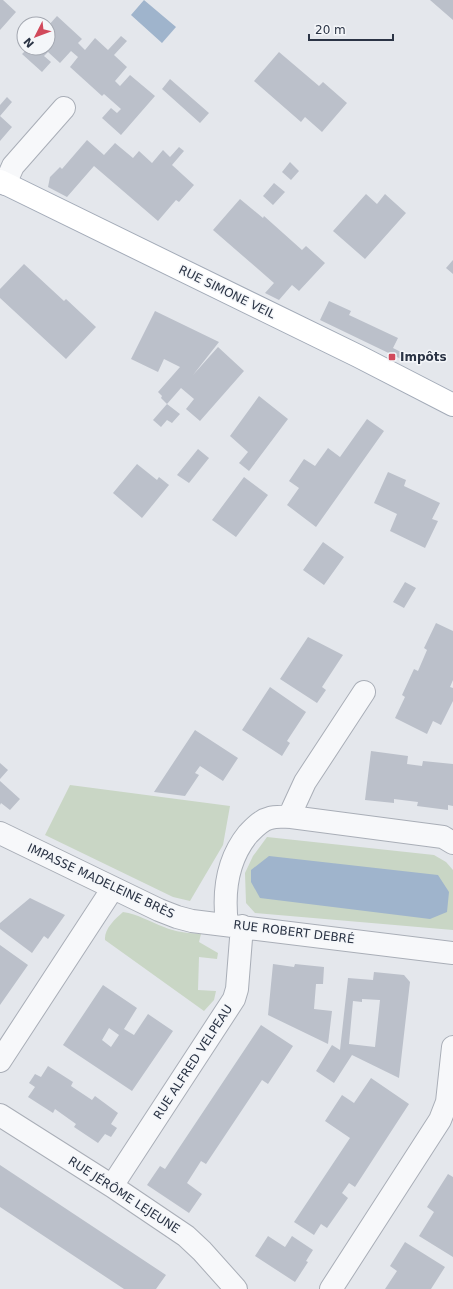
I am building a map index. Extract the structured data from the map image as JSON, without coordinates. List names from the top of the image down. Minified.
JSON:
{"streets":{"main road":["RUE SIMONE VEIL"],"street":["IMPASSE MADELEINE BRÈS","RUE ROBERT DEBRÉ","RUE ALFRED VELPEAU","RUE JÉRÔME LEJEUNE"]},"crossings":[["IMPASSE MADELEINE BRÈS","RUE ROBERT DEBRÉ"],["IMPASSE MADELEINE BRÈS","RUE ALFRED VELPEAU"],["RUE ROBERT DEBRÉ","RUE ALFRED VELPEAU"],["RUE ALFRED VELPEAU","RUE JÉRÔME LEJEUNE"]],"places":{"transit":["Impôts"]},"scale_bar":"20 m","north":"bottom left"}
